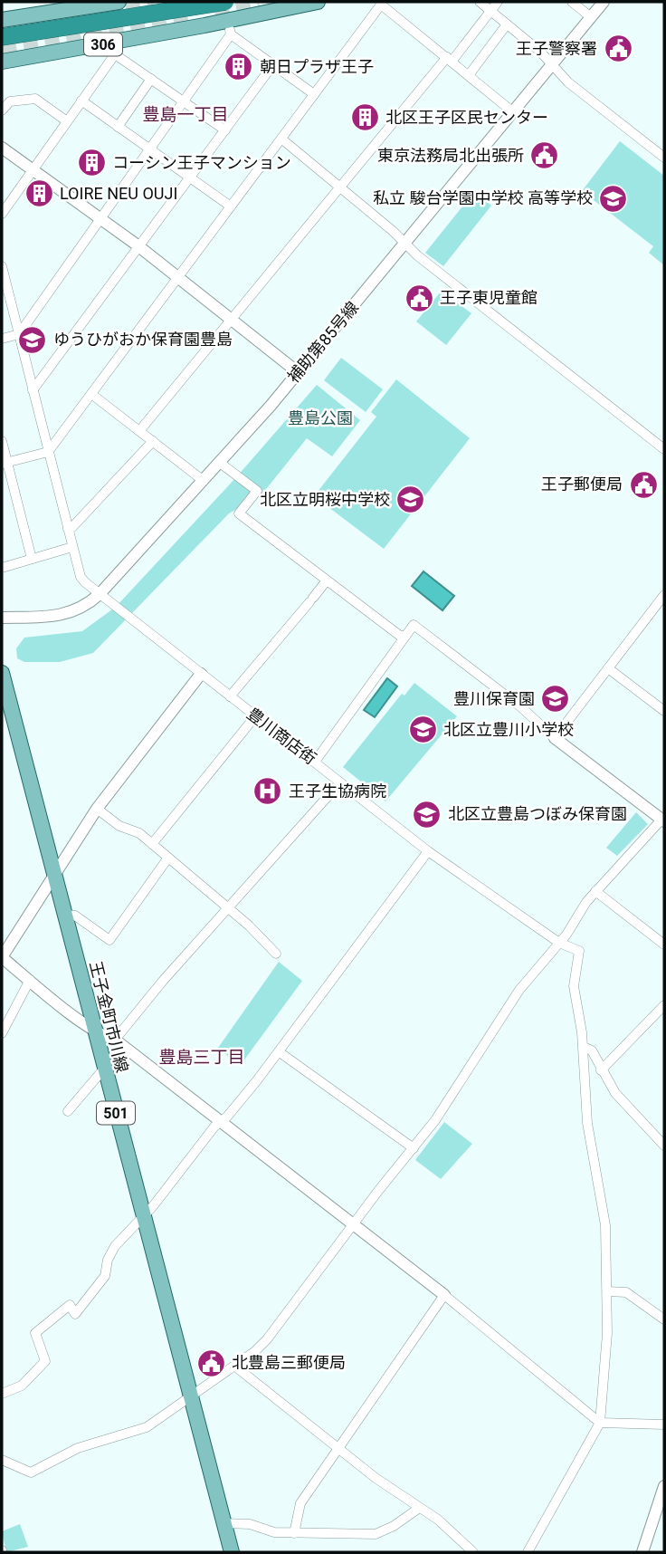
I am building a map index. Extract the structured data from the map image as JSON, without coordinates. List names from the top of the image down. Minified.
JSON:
{"streets":{"main road":["306","王子金町市川線","501"],"street":["補助第85号線","豊川商店街"]},"crossings":[["補助第85号線","豊川商店街"]],"districts":["豊島一丁目","豊島三丁目"],"parks":["豊島公園"],"places":{"public building":["王子警察署","東京法務局北出張所","王子東児童館","王子郵便局","北豊島三郵便局"],"building":["朝日プラザ王子","北区王子区民センター","コーシン王子マンション","LOIRE NEU OUJI"],"school or university":["私立 駿台学園中学校 高等学校","ゆうひがおか保育園豊島","北区立明桜中学校","豊川保育園","北区立豊川小学校","北区立豊島つぼみ保育園"],"hospital":["王子生協病院"]}}
